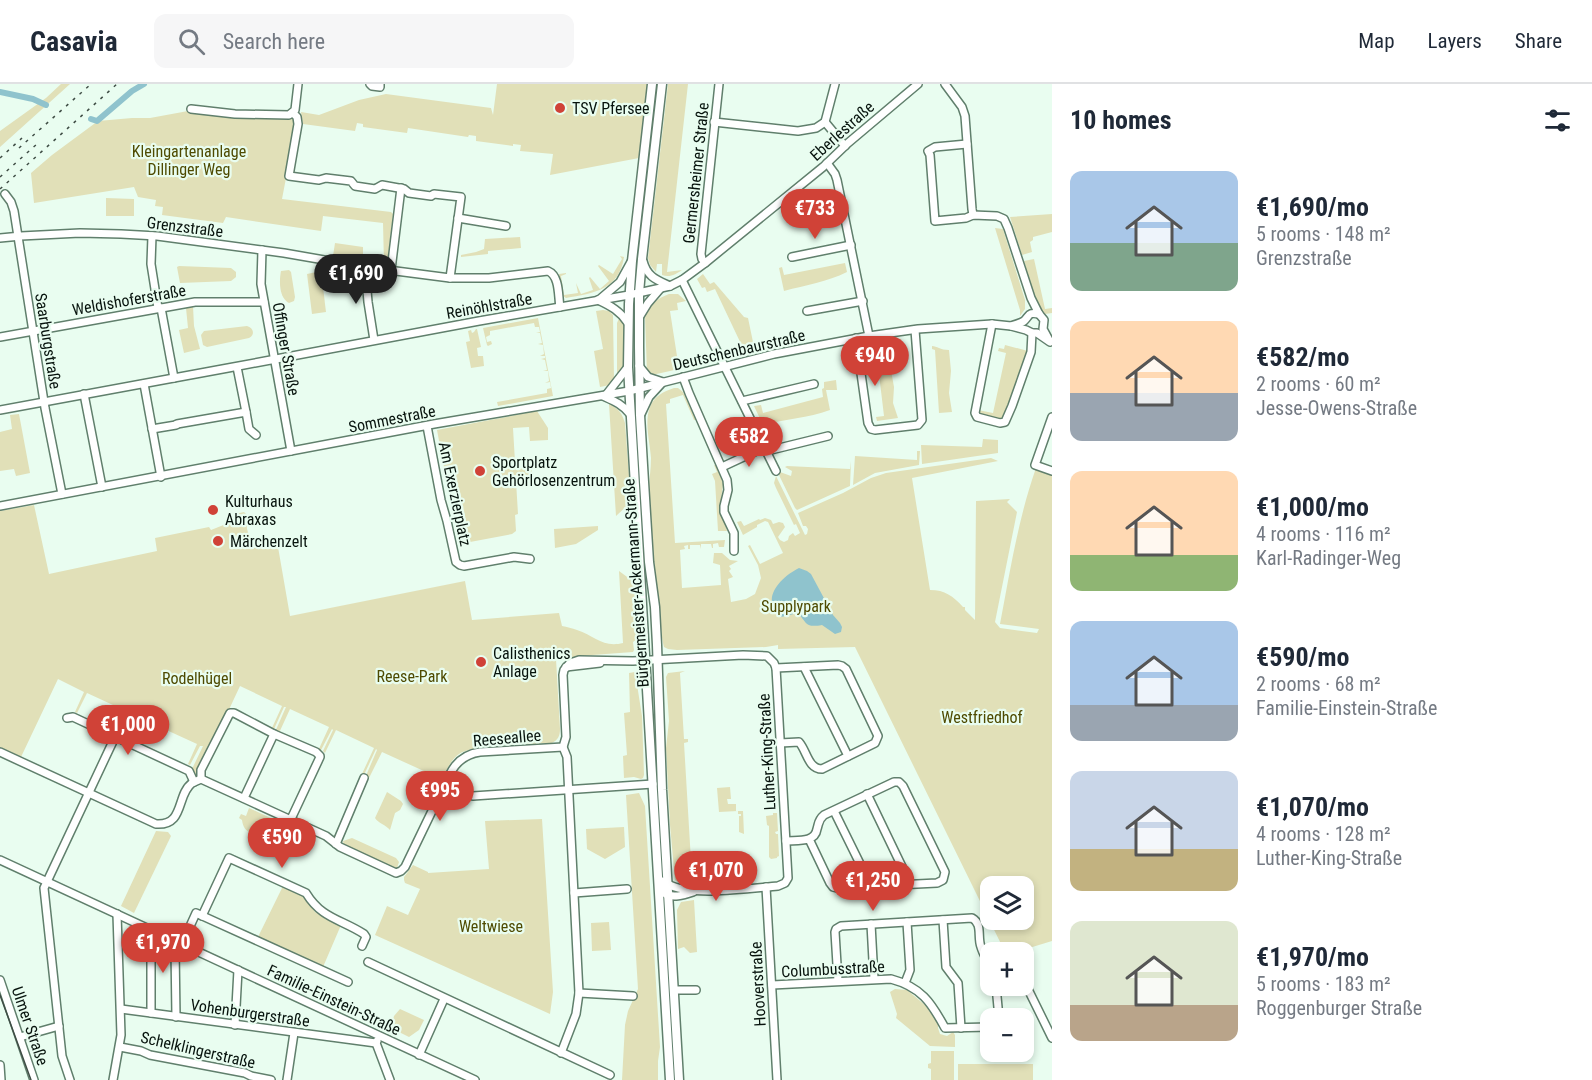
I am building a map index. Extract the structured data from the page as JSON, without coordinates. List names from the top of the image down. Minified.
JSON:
{"streets":{"main road":["Bürgermeister-Ackermann-Straße"],"street":["Eberlestraße","Germersheimer Straße","Grenzstraße","Weldishoferstraße","Reinöhlstraße","Saarburgstraße","Offinger Straße","Deutschenbaurstraße","Sommestraße","Am Exerzierplatz","Reeseallee","Luther-King-Straße","Columbusstraße","Hooverstraße","Familie-Einstein-Straße","Vohenburgerstraße","Ulmer Straße","Schelklingerstraße"]},"crossings":[["Eberlestraße","Germersheimer Straße"],["Eberlestraße","Reinöhlstraße"],["Eberlestraße","Bürgermeister-Ackermann-Straße"],["Grenzstraße","Reinöhlstraße"],["Grenzstraße","Saarburgstraße"],["Grenzstraße","Offinger Straße"],["Weldishoferstraße","Saarburgstraße"],["Weldishoferstraße","Offinger Straße"],["Reinöhlstraße","Saarburgstraße"],["Reinöhlstraße","Offinger Straße"],["Reinöhlstraße","Bürgermeister-Ackermann-Straße"],["Saarburgstraße","Sommestraße"],["Offinger Straße","Sommestraße"],["Deutschenbaurstraße","Sommestraße"],["Deutschenbaurstraße","Bürgermeister-Ackermann-Straße"],["Sommestraße","Am Exerzierplatz"],["Sommestraße","Bürgermeister-Ackermann-Straße"],["Bürgermeister-Ackermann-Straße","Reeseallee"],["Bürgermeister-Ackermann-Straße","Luther-King-Straße"],["Luther-King-Straße","Hooverstraße"],["Columbusstraße","Hooverstraße"],["Familie-Einstein-Straße","Vohenburgerstraße"]],"parks":["Kleingartenanlage Dillinger Weg","Supplypark","Reese-Park","Rodelhügel","Westfriedhof","Weltwiese"],"places":["TSV Pfersee","Sportplatz Gehörlosenzentrum","Kulturhaus Abraxas","Märchenzelt","Calisthenics Anlage"],"page":{"header":"Casavia","search":"Search here","nav":["Map","Layers","Share"],"heading":"10 homes","list":[{"name":"€1,690/mo","note":"5 rooms · 148 m² · Grenzstraße"},{"name":"€582/mo","note":"2 rooms · 60 m² · Jesse-Owens-Straße"},{"name":"€1,000/mo","note":"4 rooms · 116 m² · Karl-Radinger-Weg"},{"name":"€590/mo","note":"2 rooms · 68 m² · Familie-Einstein-Straße"},{"name":"€1,070/mo","note":"4 rooms · 128 m² · Luther-King-Straße"},{"name":"€1,970/mo","note":"5 rooms · 183 m² · Roggenburger Straße"}],"price":["€733","€1,690","€940","€582","€1,000","€995","€590","€1,070","€1,250","€1,970"],"map_buttons":["+","−"]}}
